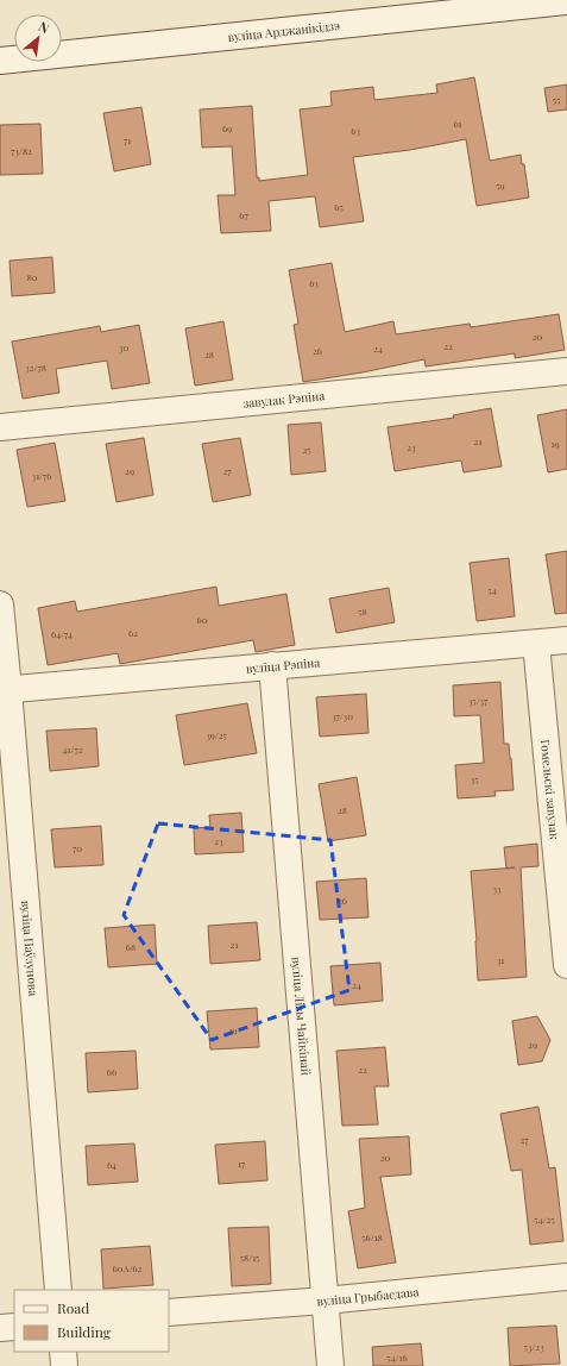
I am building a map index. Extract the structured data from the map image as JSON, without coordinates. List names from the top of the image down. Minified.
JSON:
{"streets":{"street":["вуліца Арджанікідзэ","завулак Рэпіна","вуліца Рэпіна","Гомельскі завулак","вуліца Паўзунова","вуліца Лізы Чайкінай","вуліца Грыбаедава"]},"crossings":[["вуліца Рэпіна","Гомельскі завулак"],["вуліца Рэпіна","вуліца Паўзунова"],["вуліца Рэпіна","вуліца Лізы Чайкінай"],["вуліца Лізы Чайкінай","вуліца Грыбаедава"]],"house_numbers":["55","61","69","63","71","73/82","59","65","67","80","63","20","22","30","24","26","28","32/78","21","19","23","25","29","27","31/76","54","58","60","62","64/74","35/37","37/30","39/25","41/72","35","28","23","70","33","26","21","68","31","24","19","29","22","66","27","20","17","64","54/25","56/18","58/15","60А/62","53/23","54/16"],"legend":["Road","Building"],"north":"top right"}
